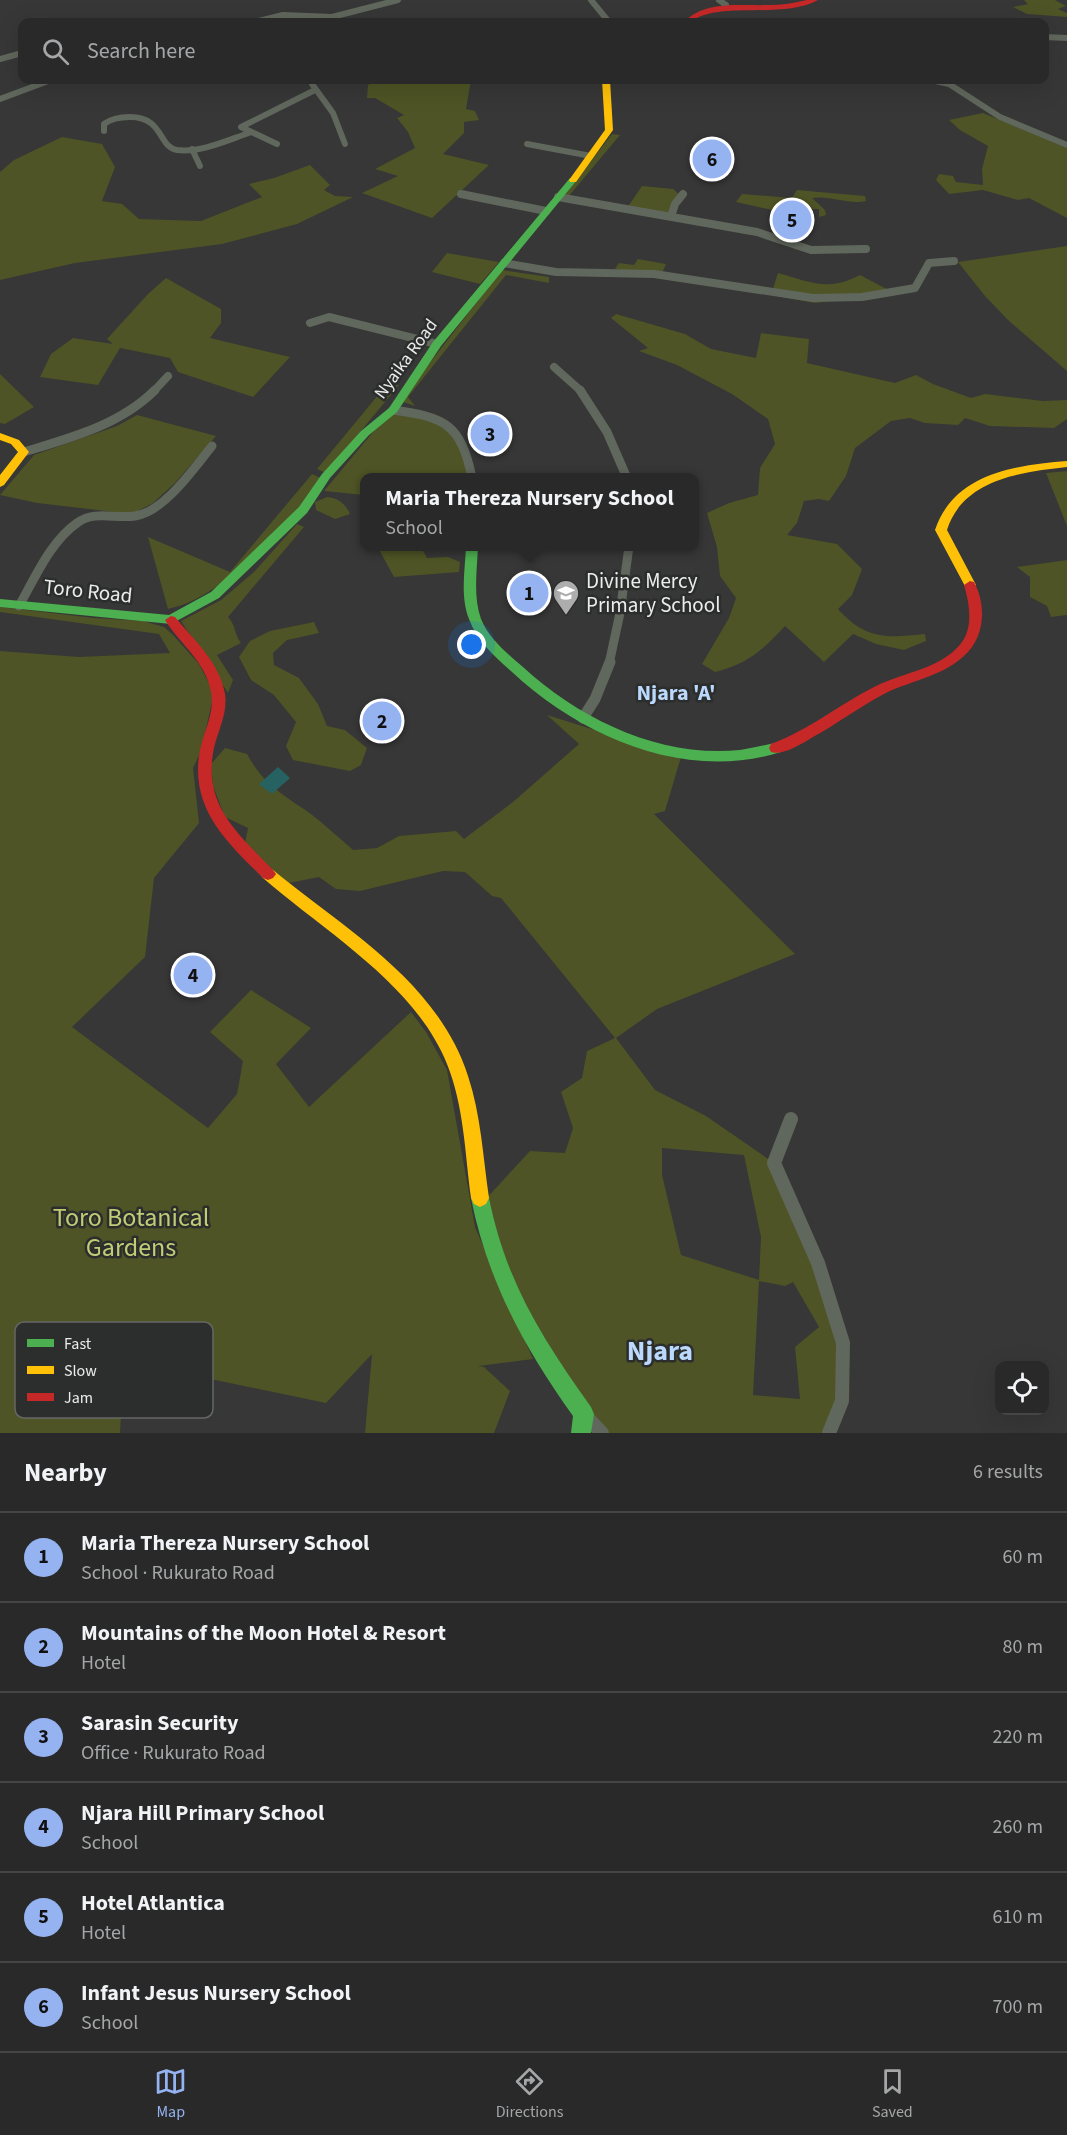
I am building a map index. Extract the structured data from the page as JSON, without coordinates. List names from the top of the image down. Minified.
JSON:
{"streets":{"street":["Nyaika Road","Toro Road"]},"crossings":[["Nyaika Road","Toro Road"]],"districts":["Njara 'A'","Njara"],"parks":["Toro Botanical Gardens"],"places":{"school or university":["Divine Mercy Primary School"]},"legend":["Fast","Slow","Jam"],"page":{"search":"Search here","pins":["6","5","3","1","2","4"],"popup":["Maria Thereza Nursery School","School"],"heading":["Nearby","6 results"],"list":[{"mark":"1","name":"Maria Thereza Nursery School","note":"School · Rukurato Road","value":"60 m"},{"mark":"2","name":"Mountains of the Moon Hotel & Resort","note":"Hotel","value":"80 m"},{"mark":"3","name":"Sarasin Security","note":"Office · Rukurato Road","value":"220 m"},{"mark":"4","name":"Njara Hill Primary School","note":"School","value":"260 m"},{"mark":"5","name":"Hotel Atlantica","note":"Hotel","value":"610 m"},{"mark":"6","name":"Infant Jesus Nursery School","note":"School","value":"700 m"}],"nav":["Map","Directions","Saved"]}}
